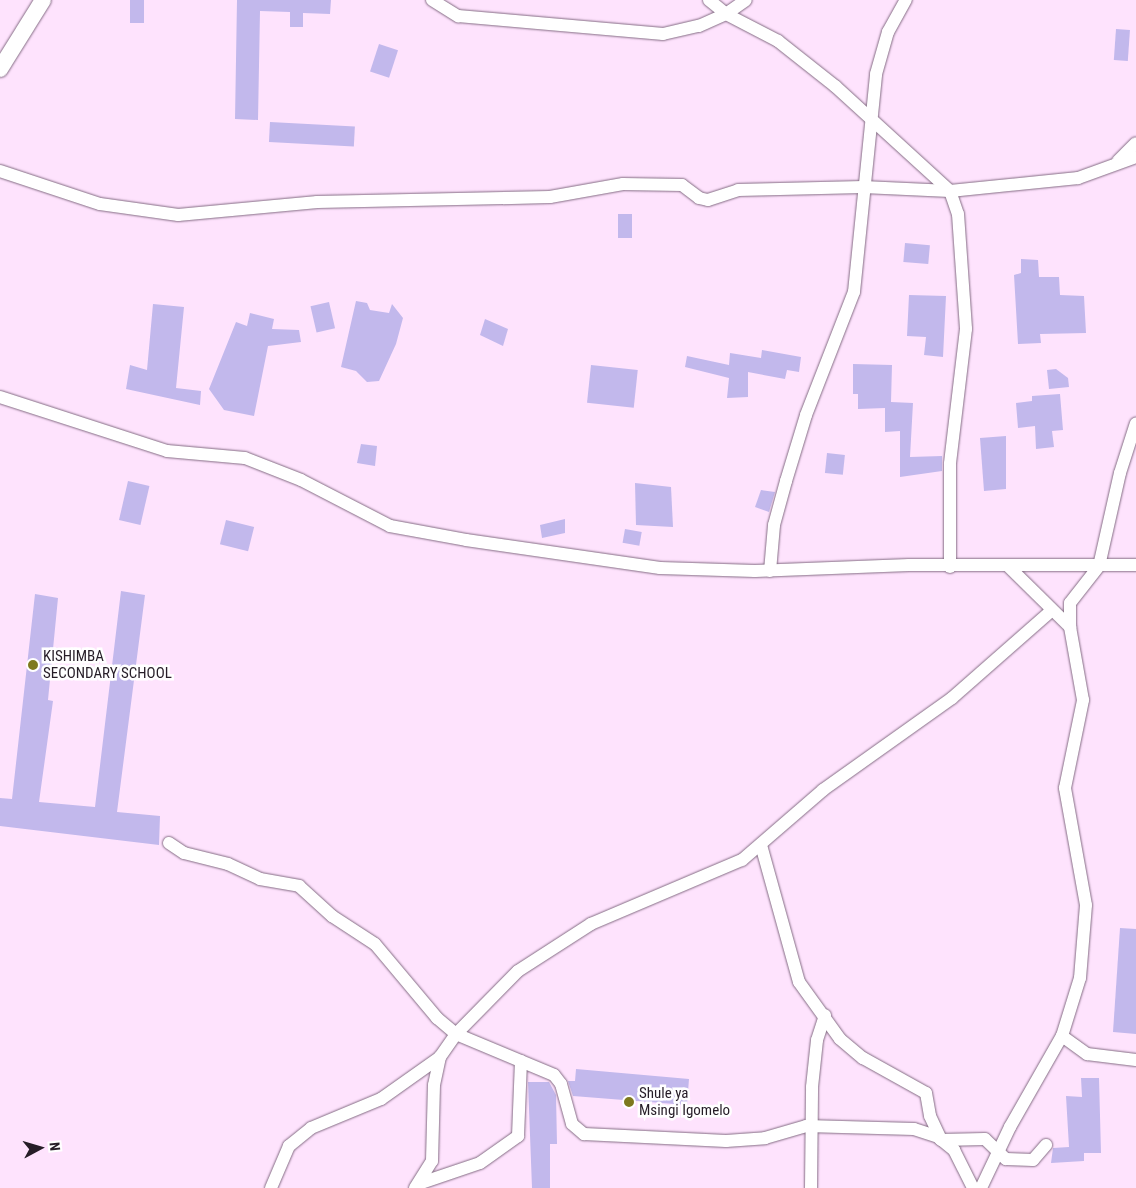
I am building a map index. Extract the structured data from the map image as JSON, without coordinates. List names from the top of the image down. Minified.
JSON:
{"places":["KISHIMBA SECONDARY SCHOOL","Shule ya Msingi Igomelo"],"north":"right"}
